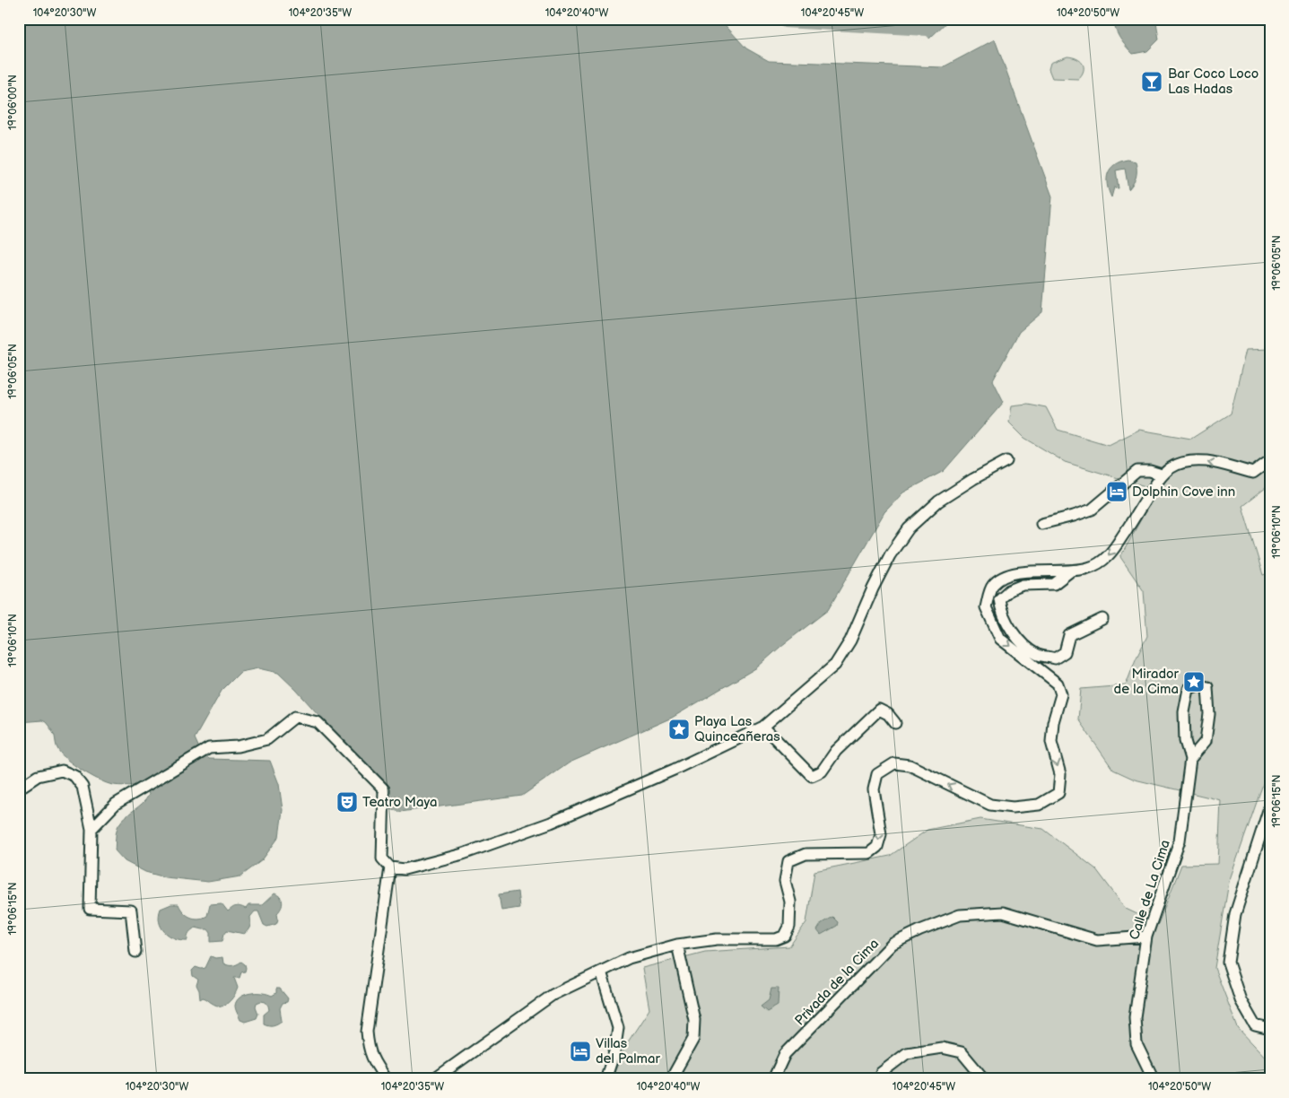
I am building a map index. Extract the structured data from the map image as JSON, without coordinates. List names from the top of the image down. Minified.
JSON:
{"streets":{"street":["Calle de La Cima","Privada de la Cima"]},"crossings":[["Calle de La Cima","Privada de la Cima"]],"places":{"bar":["Bar Coco Loco Las Hadas"],"hotel":["Dolphin Cove inn","Villas del Palmar"],"place":["Mirador de la Cima","Playa Las Quinceañeras"],"theatre":["Teatro Maya"]},"coordinates":["104°20'30\"W","104°20'35\"W","104°20'40\"W","104°20'45\"W","104°20'50\"W","19°06'00\"N","19°06'05\"N","19°06'10\"N","19°06'15\"N"]}
